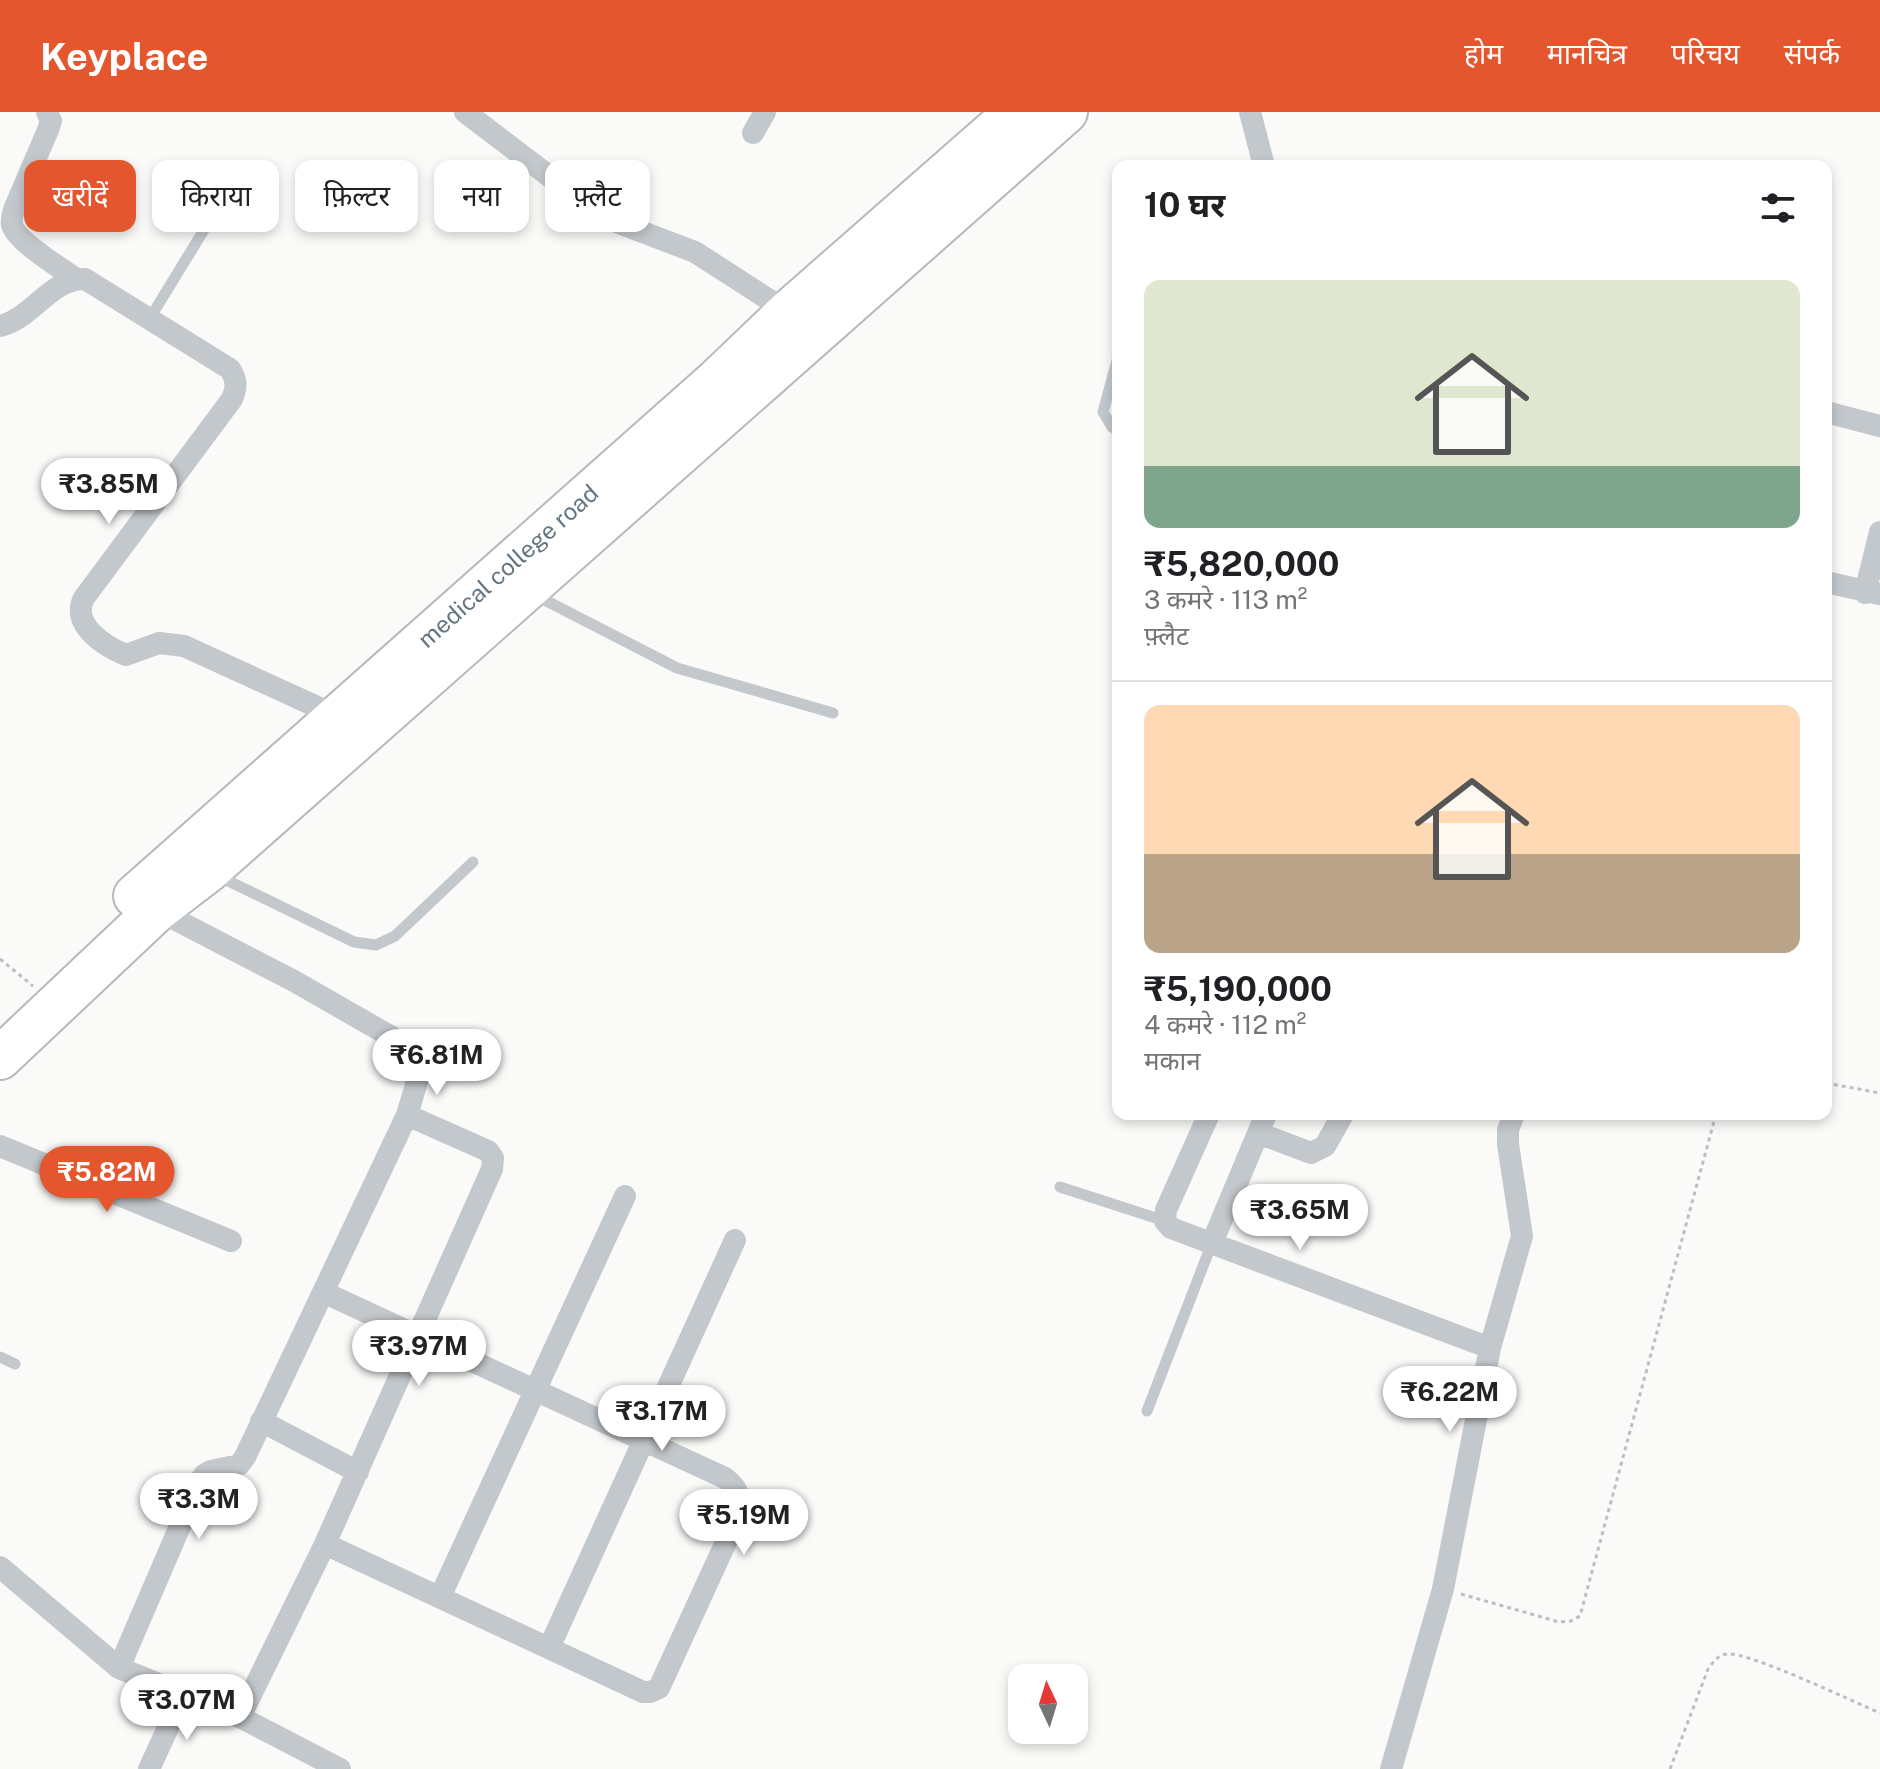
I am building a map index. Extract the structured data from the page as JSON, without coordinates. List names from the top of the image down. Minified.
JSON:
{"streets":{"highway":["medical college road"]},"north":"top","page":{"header":"Keyplace","nav":["होम","मानचित्र","परिचय","संपर्क"],"chip":["खरीदें","किराया","फ़िल्टर","नया","फ़्लैट"],"heading":"10 घर","list":[{"name":"₹5,820,000","note":"3 कमरे · 113 m² · फ़्लैट"},{"name":"₹5,190,000","note":"4 कमरे · 112 m² · मकान"}],"price":["₹3.85M","₹6.81M","₹5.82M","₹3.65M","₹3.97M","₹6.22M","₹3.17M","₹3.3M","₹5.19M","₹3.07M"]}}
